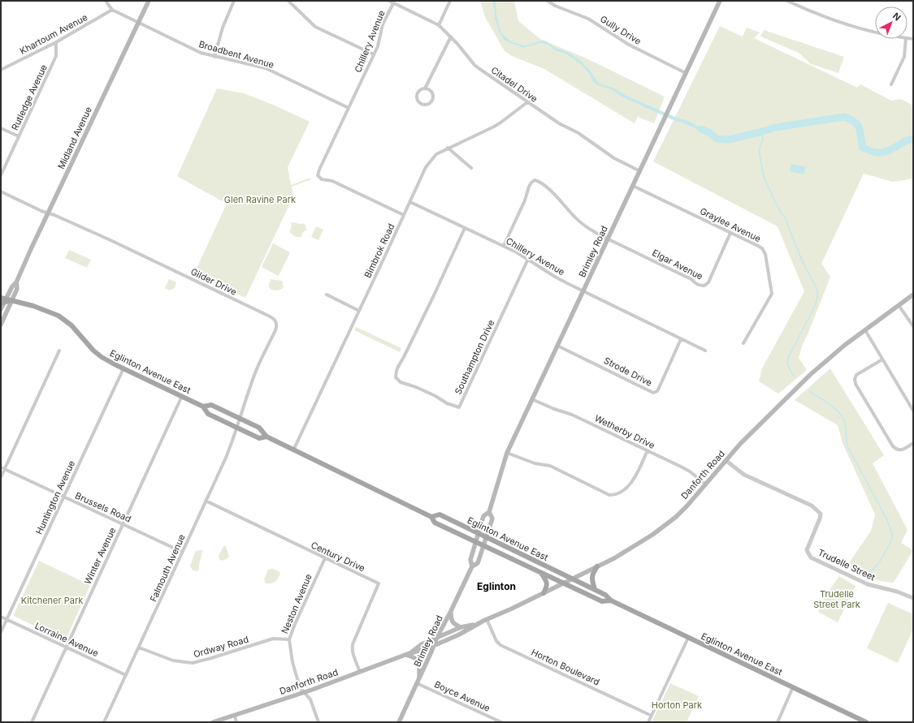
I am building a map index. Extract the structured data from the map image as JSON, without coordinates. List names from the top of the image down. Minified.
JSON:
{"streets":{"main road":["Midland Avenue","Brimley Road","Eglinton Avenue East","Danforth Road"],"street":["Gully Drive","Khartoum Avenue","Chillery Avenue","Broadbent Avenue","Citadel Drive","Rutledge Avenue","Graylee Avenue","Bimbrok Road","Elgar Avenue","Gilder Drive","Southampton Drive","Strode Drive","Wetherby Drive","Huntington Avenue","Brussels Road","Winter Avenue","Century Drive","Trudelle Street","Falmouth Avenue","Neston Avenue","Lorraine Avenue","Ordway Road","Horton Boulevard","Boyce Avenue"]},"crossings":[["Gully Drive","Brimley Road"],["Khartoum Avenue","Broadbent Avenue"],["Khartoum Avenue","Rutledge Avenue"],["Chillery Avenue","Broadbent Avenue"],["Chillery Avenue","Citadel Drive"],["Chillery Avenue","Bimbrok Road"],["Chillery Avenue","Brimley Road"],["Chillery Avenue","Southampton Drive"],["Chillery Avenue","Strode Drive"],["Broadbent Avenue","Midland Avenue"],["Citadel Drive","Bimbrok Road"],["Citadel Drive","Brimley Road"],["Midland Avenue","Gilder Drive"],["Midland Avenue","Eglinton Avenue East"],["Graylee Avenue","Brimley Road"],["Graylee Avenue","Elgar Avenue"],["Bimbrok Road","Eglinton Avenue East"],["Brimley Road","Elgar Avenue"],["Brimley Road","Eglinton Avenue East"],["Brimley Road","Strode Drive"],["Brimley Road","Wetherby Drive"],["Brimley Road","Danforth Road"],["Brimley Road","Boyce Avenue"],["Gilder Drive","Eglinton Avenue East"],["Gilder Drive","Falmouth Avenue"],["Eglinton Avenue East","Danforth Road"],["Eglinton Avenue East","Huntington Avenue"],["Eglinton Avenue East","Winter Avenue"],["Eglinton Avenue East","Falmouth Avenue"],["Wetherby Drive","Danforth Road"],["Danforth Road","Century Drive"],["Danforth Road","Trudelle Street"],["Danforth Road","Neston Avenue"],["Danforth Road","Horton Boulevard"],["Huntington Avenue","Brussels Road"],["Huntington Avenue","Lorraine Avenue"],["Brussels Road","Winter Avenue"],["Brussels Road","Falmouth Avenue"],["Winter Avenue","Lorraine Avenue"],["Century Drive","Falmouth Avenue"],["Century Drive","Neston Avenue"],["Falmouth Avenue","Lorraine Avenue"],["Falmouth Avenue","Ordway Road"],["Neston Avenue","Ordway Road"]],"districts":["Eglinton"],"parks":["Glen Ravine Park","Trudelle Street Park","Kitchener Park","Horton Park"],"north":"top right"}
